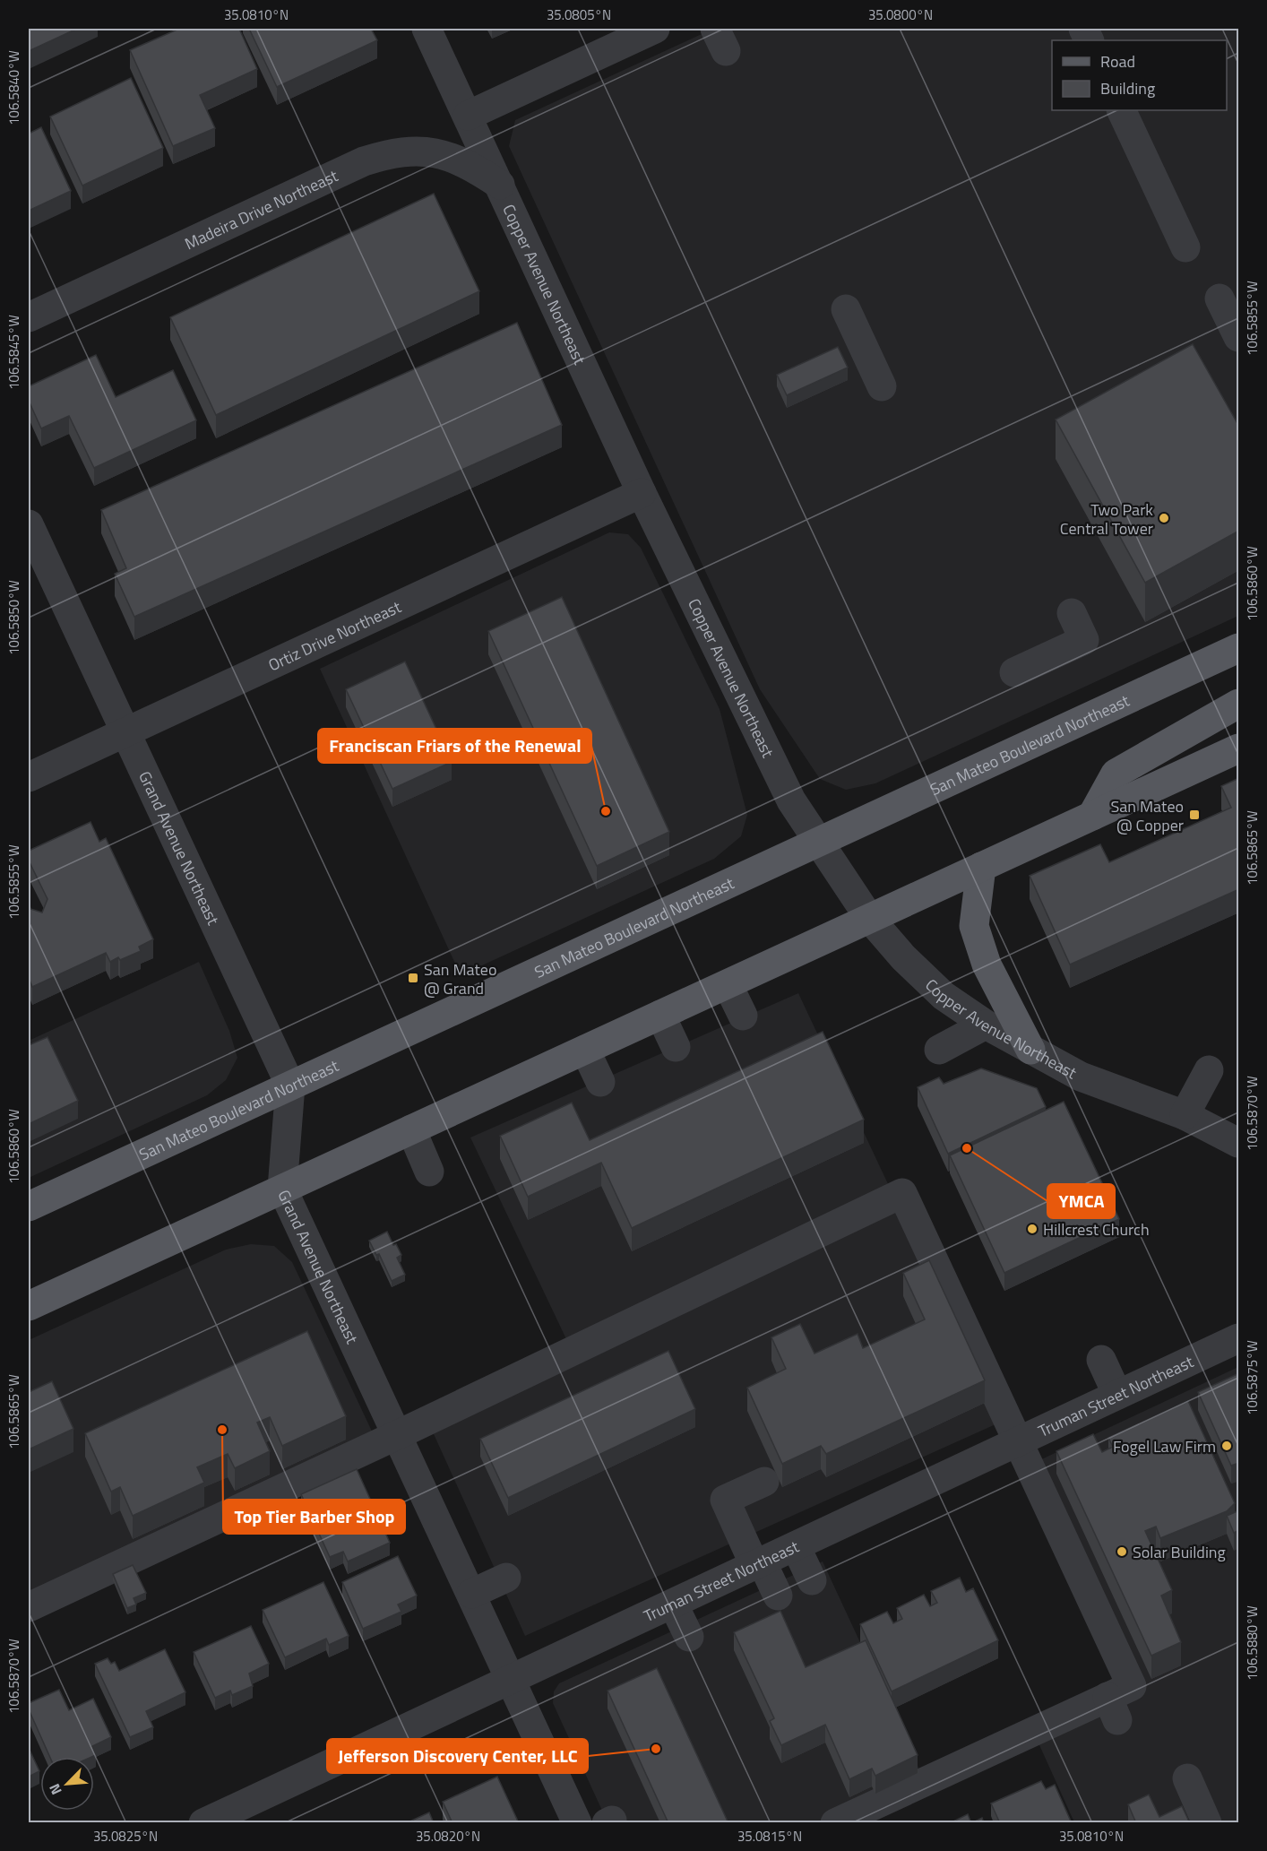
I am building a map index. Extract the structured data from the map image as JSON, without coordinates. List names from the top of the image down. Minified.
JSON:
{"streets":{"main road":["San Mateo Boulevard Northeast"],"street":["Madeira Drive Northeast","Copper Avenue Northeast","Ortiz Drive Northeast","Grand Avenue Northeast","Truman Street Northeast"]},"crossings":[["Madeira Drive Northeast","Copper Avenue Northeast"],["Copper Avenue Northeast","Ortiz Drive Northeast"],["Copper Avenue Northeast","San Mateo Boulevard Northeast"],["Ortiz Drive Northeast","Grand Avenue Northeast"],["San Mateo Boulevard Northeast","Grand Avenue Northeast"],["Grand Avenue Northeast","Truman Street Northeast"]],"places":{"other":["Two Park Central Tower","Franciscan Friars of the Renewal","YMCA","Hillcrest Church","Top Tier Barber Shop","Fogel Law Firm","Solar Building","Jefferson Discovery Center, LLC"],"transit":["San Mateo @ Copper","San Mateo @ Grand"]},"legend":["Road","Building"],"north":"bottom left","coordinates":["35.0810°N","35.0805°N","35.0800°N","106.5840°W","106.5855°W","106.5845°W","106.5860°W","106.5850°W","106.5865°W","106.5870°W","106.5875°W","106.5880°W","35.0825°N","35.0820°N","35.0815°N"]}
